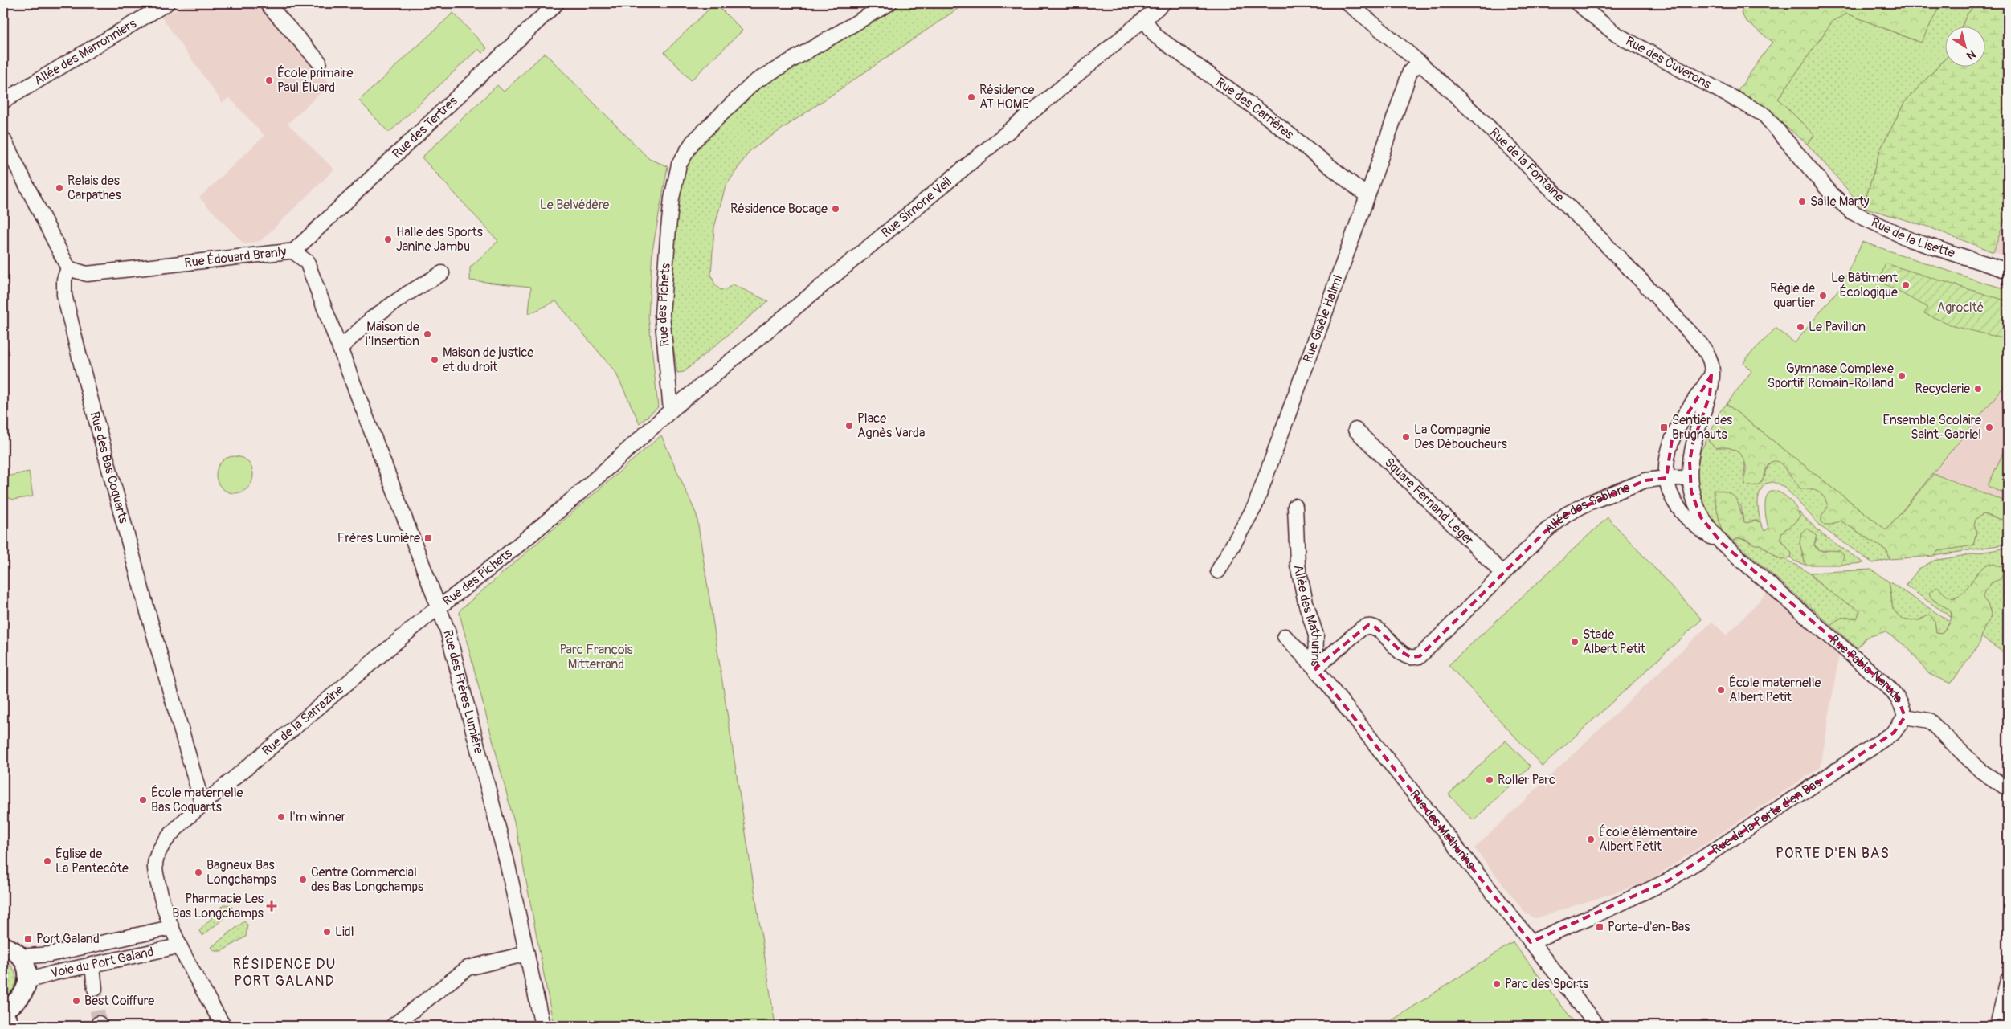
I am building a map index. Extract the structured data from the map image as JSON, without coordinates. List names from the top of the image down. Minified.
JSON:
{"streets":{"street":["Allée des Marronniers","Rue des Cuverons","Rue des Carrières","Rue des Tertres","Rue de la Fontaine","Rue Simone Veil","Rue de la Lisette","Rue Édouard Branly","Rue des Pichets","Rue Gisèle Halimi","Rue des Bas Coquarts","Square Fernand Léger","Allée des Sablons","Allée des Mathurins","Rue Pablo Neruda","Rue des Frères Lumière","Rue de la Sarrazine","Rue de la Porte d'en Bas","Rue des Mathurins","Voie du Port Galand"]},"crossings":[["Rue des Cuverons","Rue de la Lisette"],["Rue des Carrières","Rue Simone Veil"],["Rue des Carrières","Rue Gisèle Halimi"],["Rue des Tertres","Rue Édouard Branly"],["Rue de la Fontaine","Rue Gisèle Halimi"],["Rue de la Fontaine","Rue Pablo Neruda"],["Rue Simone Veil","Rue des Pichets"],["Rue Édouard Branly","Rue des Bas Coquarts"],["Rue Édouard Branly","Rue des Frères Lumière"],["Rue des Pichets","Rue des Frères Lumière"],["Rue des Pichets","Rue de la Sarrazine"],["Rue des Bas Coquarts","Rue de la Sarrazine"],["Square Fernand Léger","Allée des Sablons"],["Square Fernand Léger","Allée des Mathurins"],["Allée des Sablons","Allée des Mathurins"],["Allée des Sablons","Rue Pablo Neruda"],["Allée des Mathurins","Rue des Mathurins"],["Rue Pablo Neruda","Rue de la Porte d'en Bas"],["Rue des Frères Lumière","Rue de la Sarrazine"],["Rue de la Sarrazine","Voie du Port Galand"],["Rue de la Porte d'en Bas","Rue des Mathurins"]],"districts":["PORTE D'EN BAS","RÉSIDENCE DU PORT GALAND"],"parks":["Le Belvédère","Agrocité","Parc François Mitterrand"],"places":{"other":["École primaire Paul Éluard","Résidence AT HOME","Relais des Carpathes","Salle Marty","Résidence Bocage","Halle des Sports Janine Jambu","Le Bâtiment Écologique","Régie de quartier","Le Pavillon","Maison de l'Insertion","Maison de justice et du droit","Gymnase Complexe Sportif Romain-Rolland","Recyclerie","Place Agnès Varda","Ensemble Scolaire Saint-Gabriel","La Compagnie Des Déboucheurs","Stade Albert Petit","École maternelle Albert Petit","Roller Parc","École maternelle Bas Coquarts","I'm winner","École élémentaire Albert Petit","Église de La Pentecôte","Bagneux Bas Longchamps","Centre Commercial des Bas Longchamps","Lidl","Parc des Sports","Best Coiffure"],"transit":["Sentier des Brugnauts","Frères Lumière","Porte-d'en-Bas","Port Galand"],"health":["Pharmacie Les Bas Longchamps"]},"north":"bottom right"}
